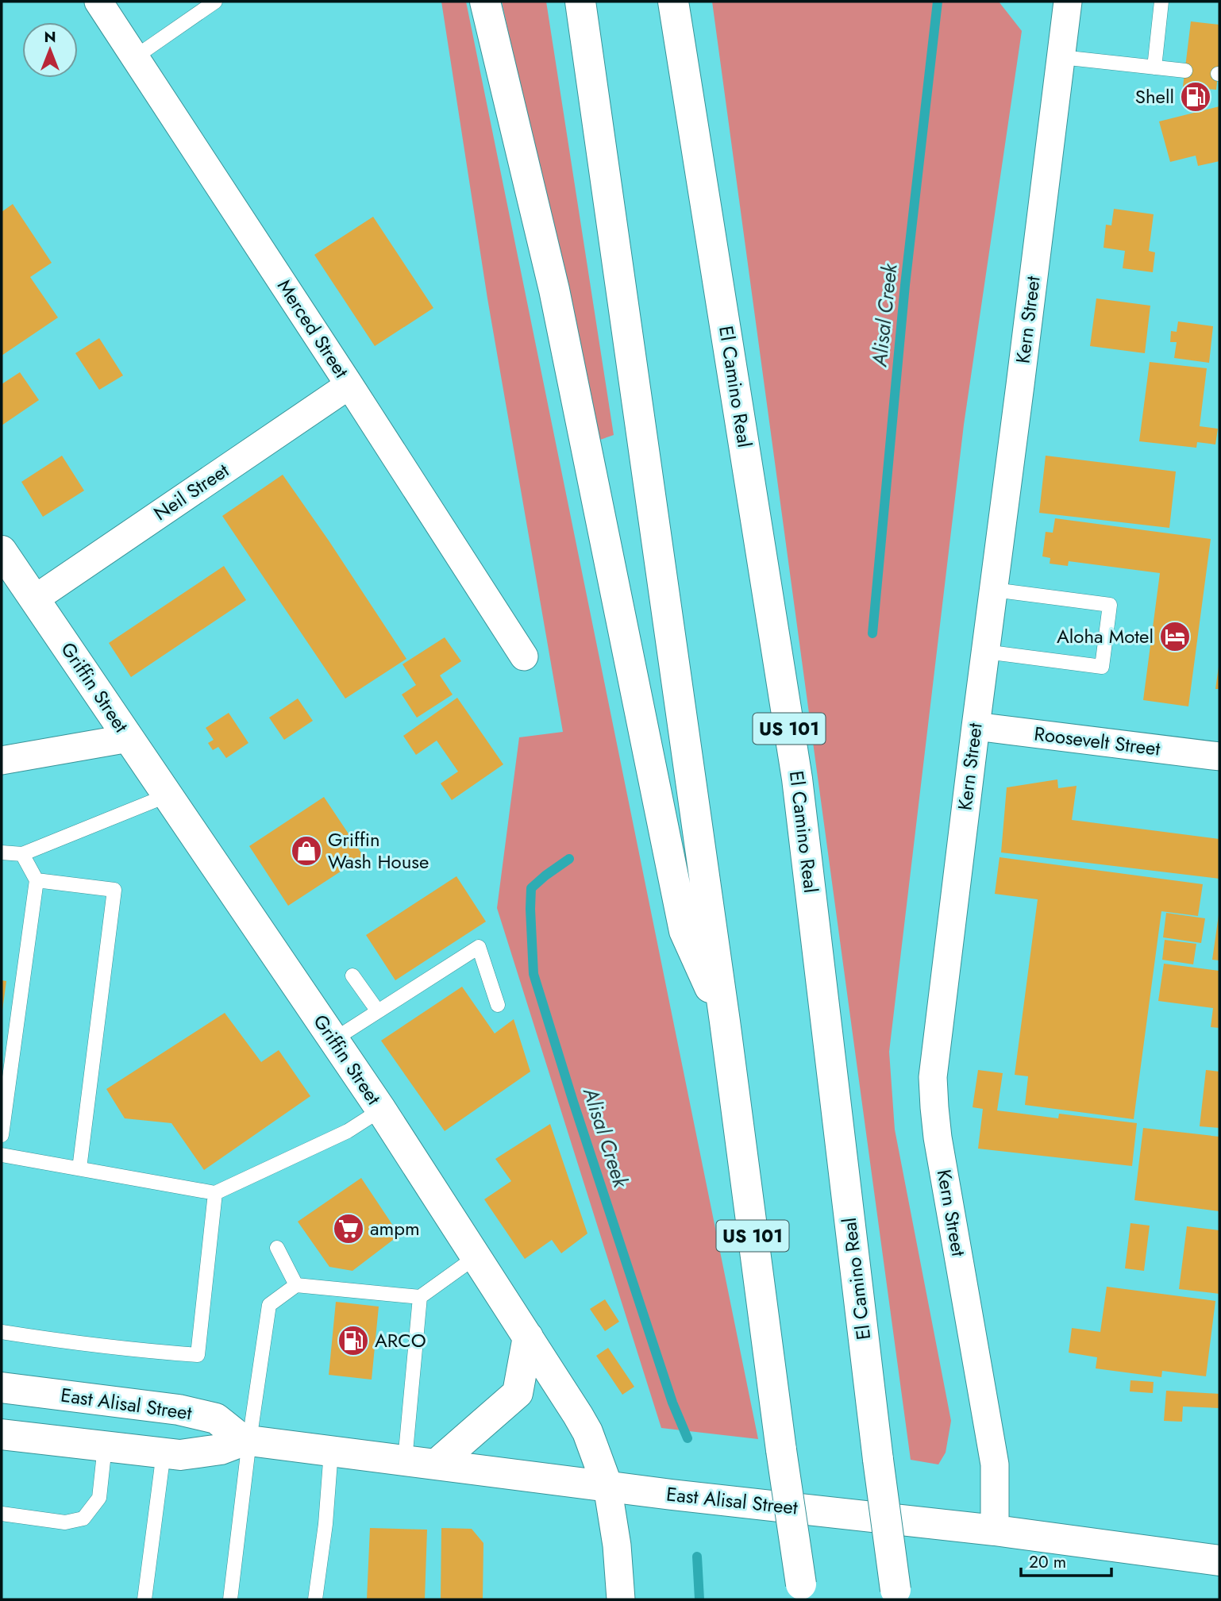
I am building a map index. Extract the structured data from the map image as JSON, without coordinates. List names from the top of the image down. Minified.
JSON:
{"streets":{"main road":["El Camino Real","Griffin Street","US 101","East Alisal Street"],"street":["Kern Street","Merced Street","Neil Street","Roosevelt Street"]},"crossings":[["Kern Street","Roosevelt Street"],["Kern Street","East Alisal Street"],["Merced Street","Neil Street"],["Neil Street","Griffin Street"],["Griffin Street","East Alisal Street"]],"water":["Alisal Creek"],"places":{"fuel station":["Shell","ARCO"],"hotel":["Aloha Motel"],"shop":["Griffin Wash House"],"supermarket":["ampm"]},"scale_bar":"20 m","north":"top"}
